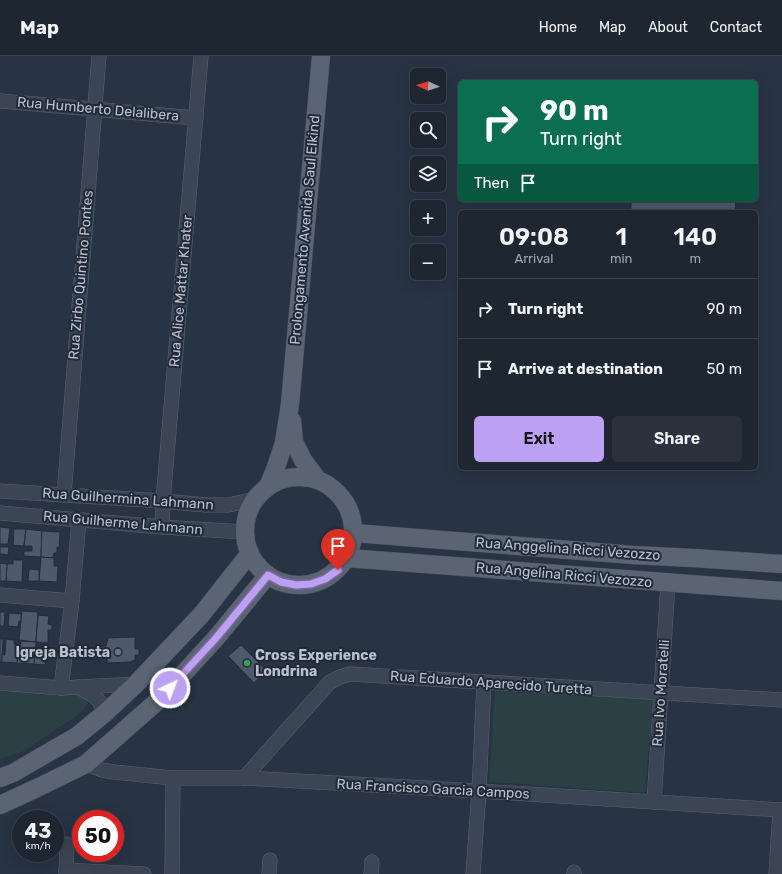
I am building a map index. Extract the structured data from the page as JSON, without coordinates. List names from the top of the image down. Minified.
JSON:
{"streets":{"main road":["Prolongamento Avenida Saul Elkind","Rua Anggelina Ricci Vezozzo","Rua Angelina Ricci Vezozzo"],"street":["Rua Humberto Delalibera","Rua Zirbo Quintino Pontes","Rua Alice Mattar Khater","Rua Guilhermina Lahmann","Rua Guilherme Lahmann","Rua Eduardo Aparecido Turetta","Rua Ivo Moratelli","Rua Francisco Garcia Campos"]},"crossings":[["Rua Humberto Delalibera","Rua Zirbo Quintino Pontes"],["Rua Humberto Delalibera","Rua Alice Mattar Khater"],["Prolongamento Avenida Saul Elkind","Rua Guilhermina Lahmann"],["Prolongamento Avenida Saul Elkind","Rua Guilherme Lahmann"],["Prolongamento Avenida Saul Elkind","Rua Anggelina Ricci Vezozzo"],["Prolongamento Avenida Saul Elkind","Rua Angelina Ricci Vezozzo"],["Rua Zirbo Quintino Pontes","Rua Guilhermina Lahmann"],["Rua Alice Mattar Khater","Rua Guilhermina Lahmann"],["Rua Alice Mattar Khater","Rua Guilherme Lahmann"],["Rua Guilhermina Lahmann","Rua Guilherme Lahmann"],["Rua Guilhermina Lahmann","Rua Anggelina Ricci Vezozzo"],["Rua Guilhermina Lahmann","Rua Angelina Ricci Vezozzo"],["Rua Guilherme Lahmann","Rua Anggelina Ricci Vezozzo"],["Rua Guilherme Lahmann","Rua Angelina Ricci Vezozzo"],["Rua Anggelina Ricci Vezozzo","Rua Angelina Ricci Vezozzo"],["Rua Angelina Ricci Vezozzo","Rua Ivo Moratelli"],["Rua Eduardo Aparecido Turetta","Rua Ivo Moratelli"],["Rua Eduardo Aparecido Turetta","Rua Francisco Garcia Campos"],["Rua Ivo Moratelli","Rua Francisco Garcia Campos"]],"places":["Igreja Batista","Cross Experience Londrina"],"north":"left","page":{"header":"Map","nav":["Home","Map","About","Contact"],"map_buttons":["+","−"],"turn":["90 m","Turn right"],"then":"Then","eta":["09:08","Arrival","1","min","140","m"],"list":[{"name":"Turn right","value":"90 m"},{"name":"Arrive at destination","value":"50 m"}],"buttons":["Exit","Share"],"speed":"43 km/h","limit":"50"}}
